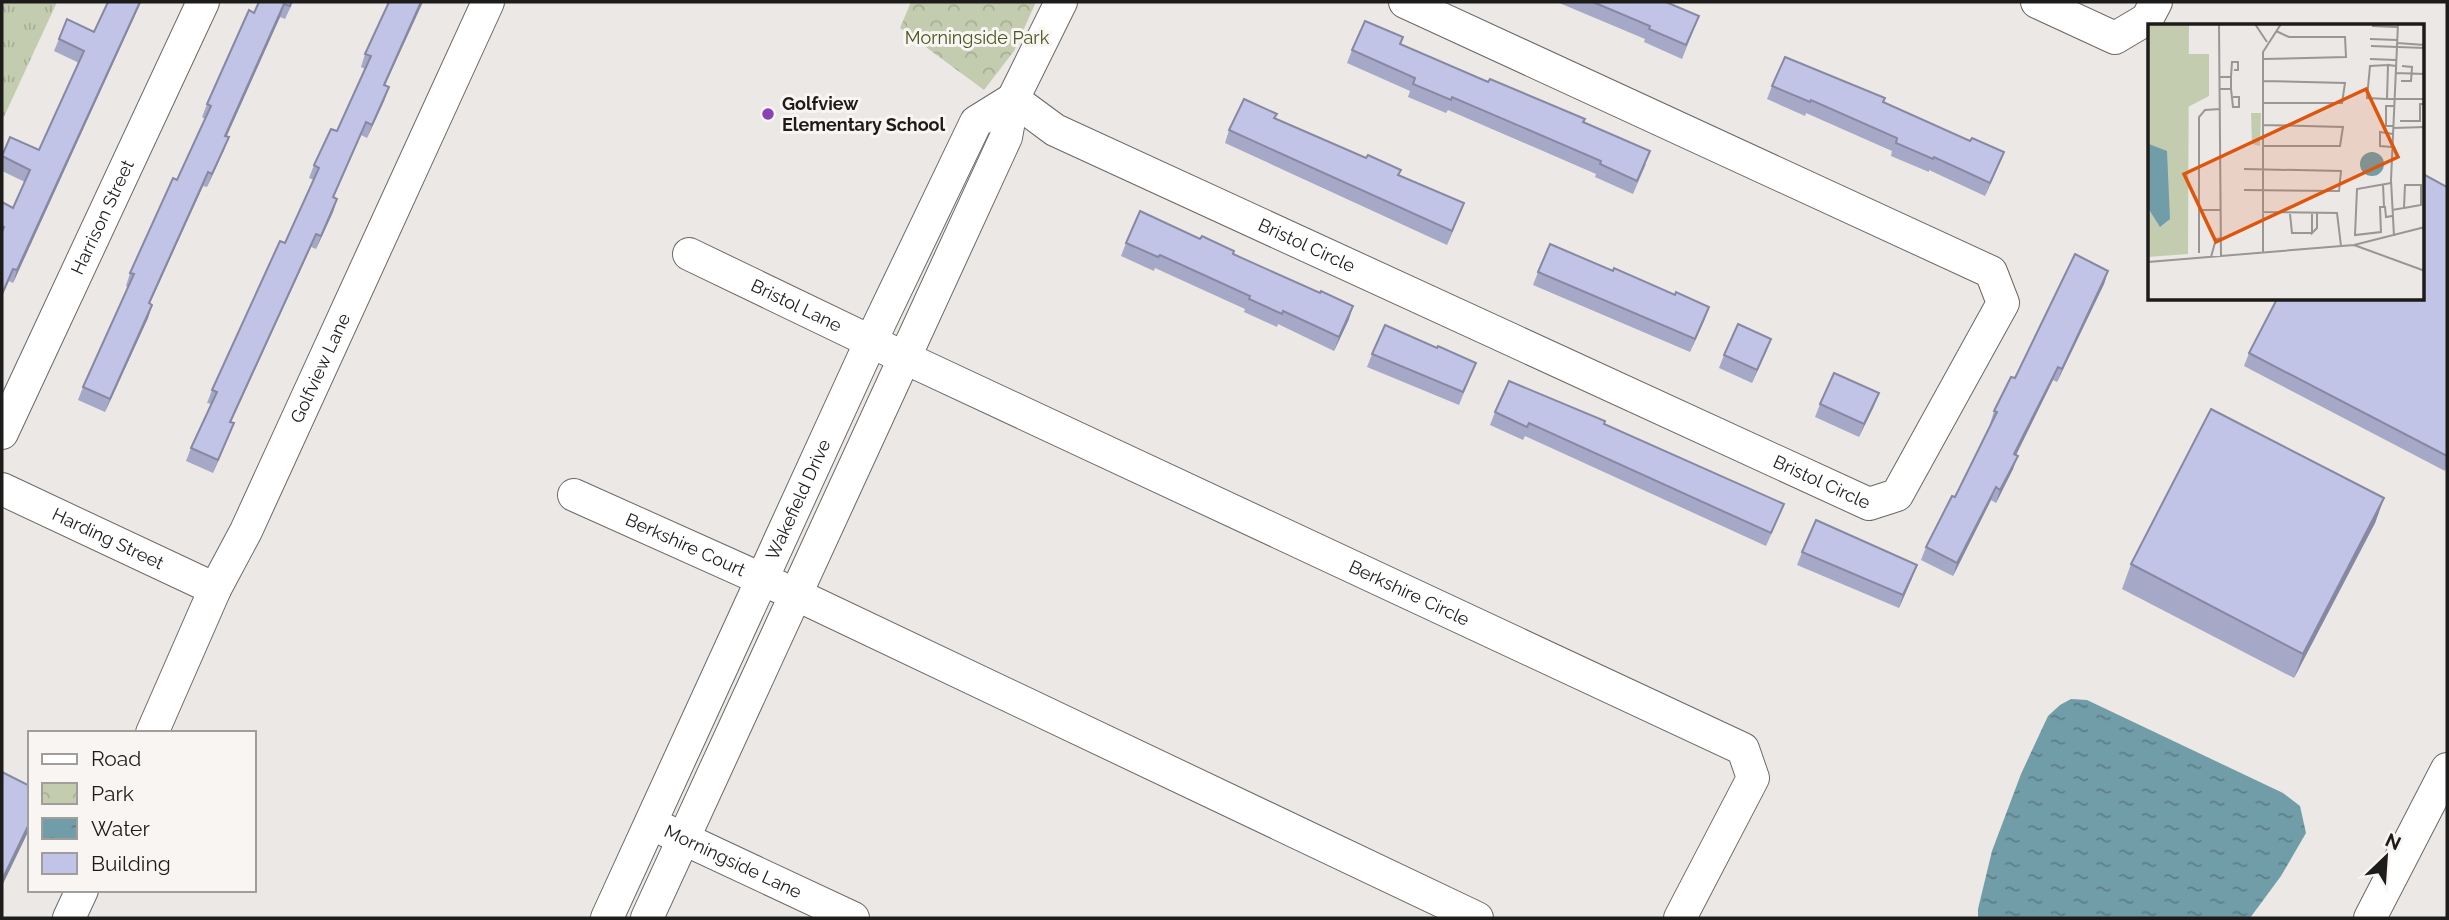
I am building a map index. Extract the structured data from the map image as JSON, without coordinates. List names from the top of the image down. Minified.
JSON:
{"streets":{"street":["Harrison Street","Bristol Circle","Bristol Lane","Golfview Lane","Wakefield Drive","Harding Street","Berkshire Court","Berkshire Circle","Morningside Lane"]},"crossings":[["Bristol Circle","Wakefield Drive"],["Bristol Lane","Wakefield Drive"],["Bristol Lane","Berkshire Circle"],["Golfview Lane","Harding Street"],["Wakefield Drive","Berkshire Court"],["Wakefield Drive","Berkshire Circle"],["Wakefield Drive","Morningside Lane"]],"parks":["Morningside Park"],"places":["Golfview Elementary School"],"legend":["Road","Park","Water","Building"],"north":"top right"}
